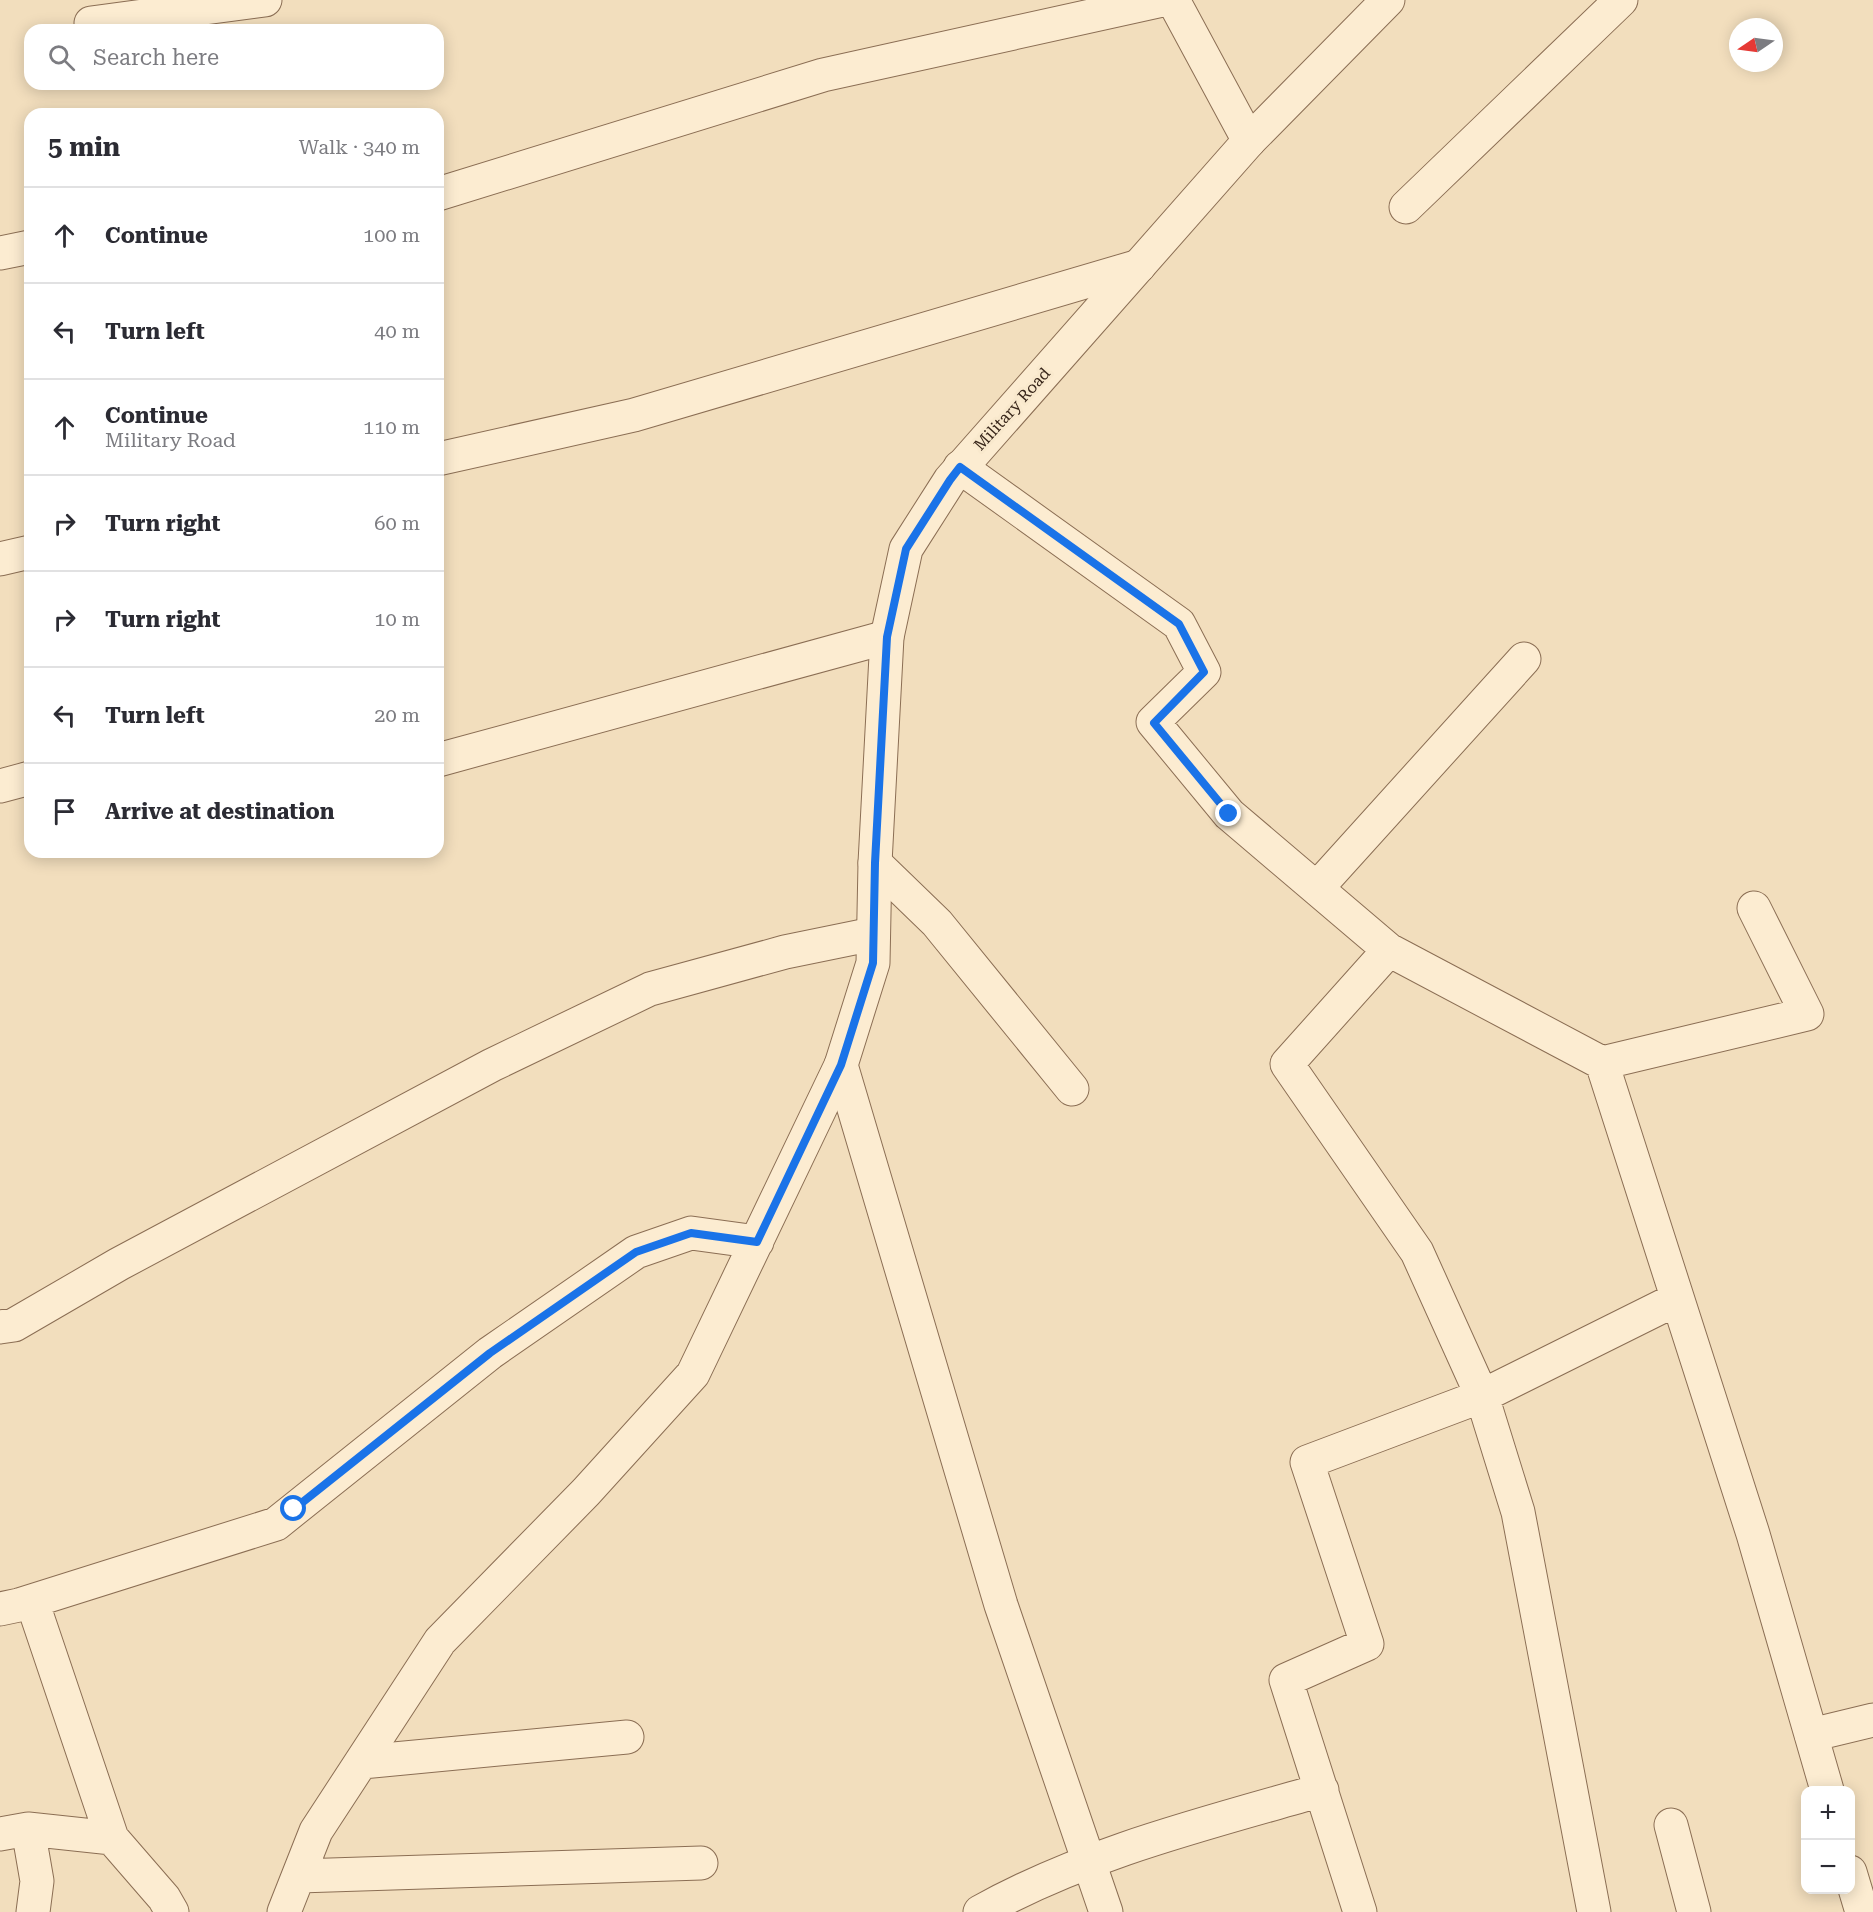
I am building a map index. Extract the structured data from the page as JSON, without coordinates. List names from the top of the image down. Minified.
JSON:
{"streets":{"street":["Military Road"]},"north":"left","page":{"search":"Search here","heading":["5 min","Walk · 340 m"],"list":[["Continue","100 m"],["Turn left","40 m"],["Continue","Military Road","110 m"],["Turn right","60 m"],["Turn right","10 m"],["Turn left","20 m"],"Arrive at destination"],"map_buttons":["+","−"]}}
